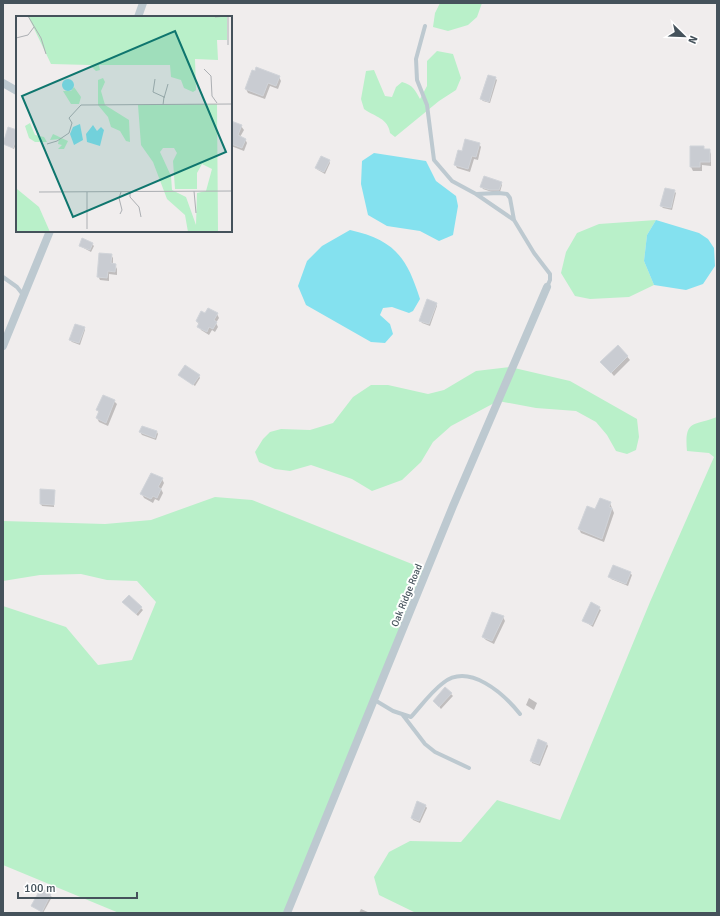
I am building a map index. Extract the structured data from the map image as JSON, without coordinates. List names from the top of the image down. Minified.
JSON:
{"streets":{"street":["Oak Ridge Road"]},"scale_bar":"100 m","north":"bottom right"}
